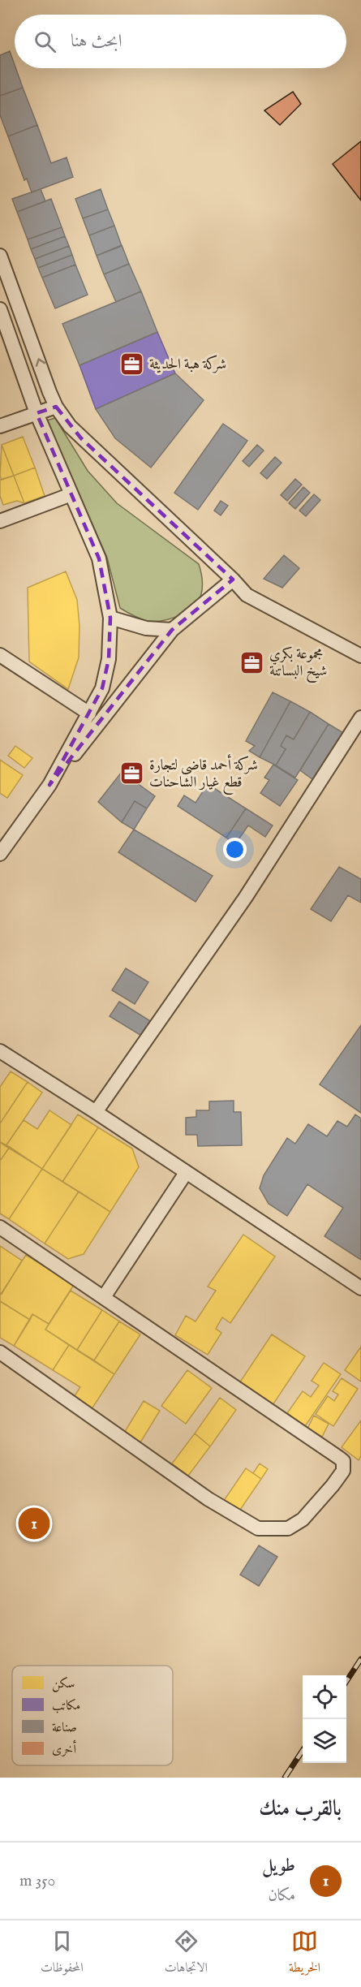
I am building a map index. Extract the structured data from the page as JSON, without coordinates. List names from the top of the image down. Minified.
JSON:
{"places":{"office":["شركة هبة الحديثة","مجموعة بكري شيخ البساتنة","شركة أحمد قاضي لتجارة قطع غيار الشاحنات"]},"legend":["سكن","مكاتب","صناعة","أخرى"],"page":{"search":"ابحث هنا","pins":"1","heading":"بالقرب منك","list":[{"mark":"1","name":"طويل","note":"مكان","value":"350 m"}],"nav":["الخريطة","الاتجاهات","المحفوظات"]}}
